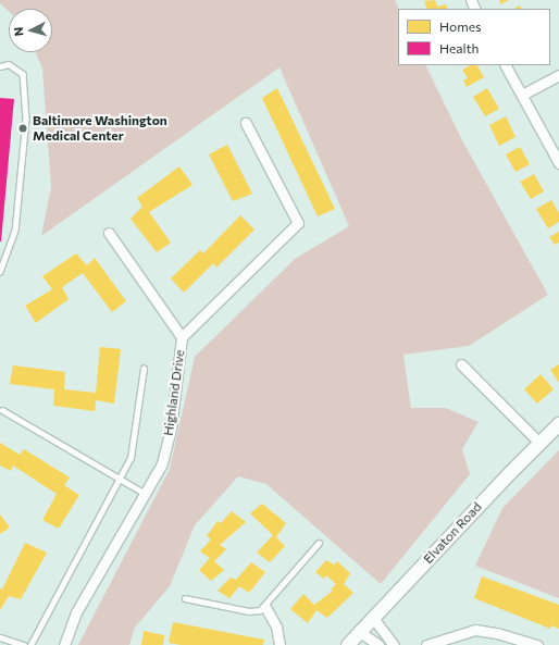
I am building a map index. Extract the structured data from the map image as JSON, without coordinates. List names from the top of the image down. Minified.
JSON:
{"streets":{"street":["Highland Drive","Elvaton Road"]},"places":["Baltimore Washington Medical Center"],"legend":["Homes","Health"],"north":"left"}
